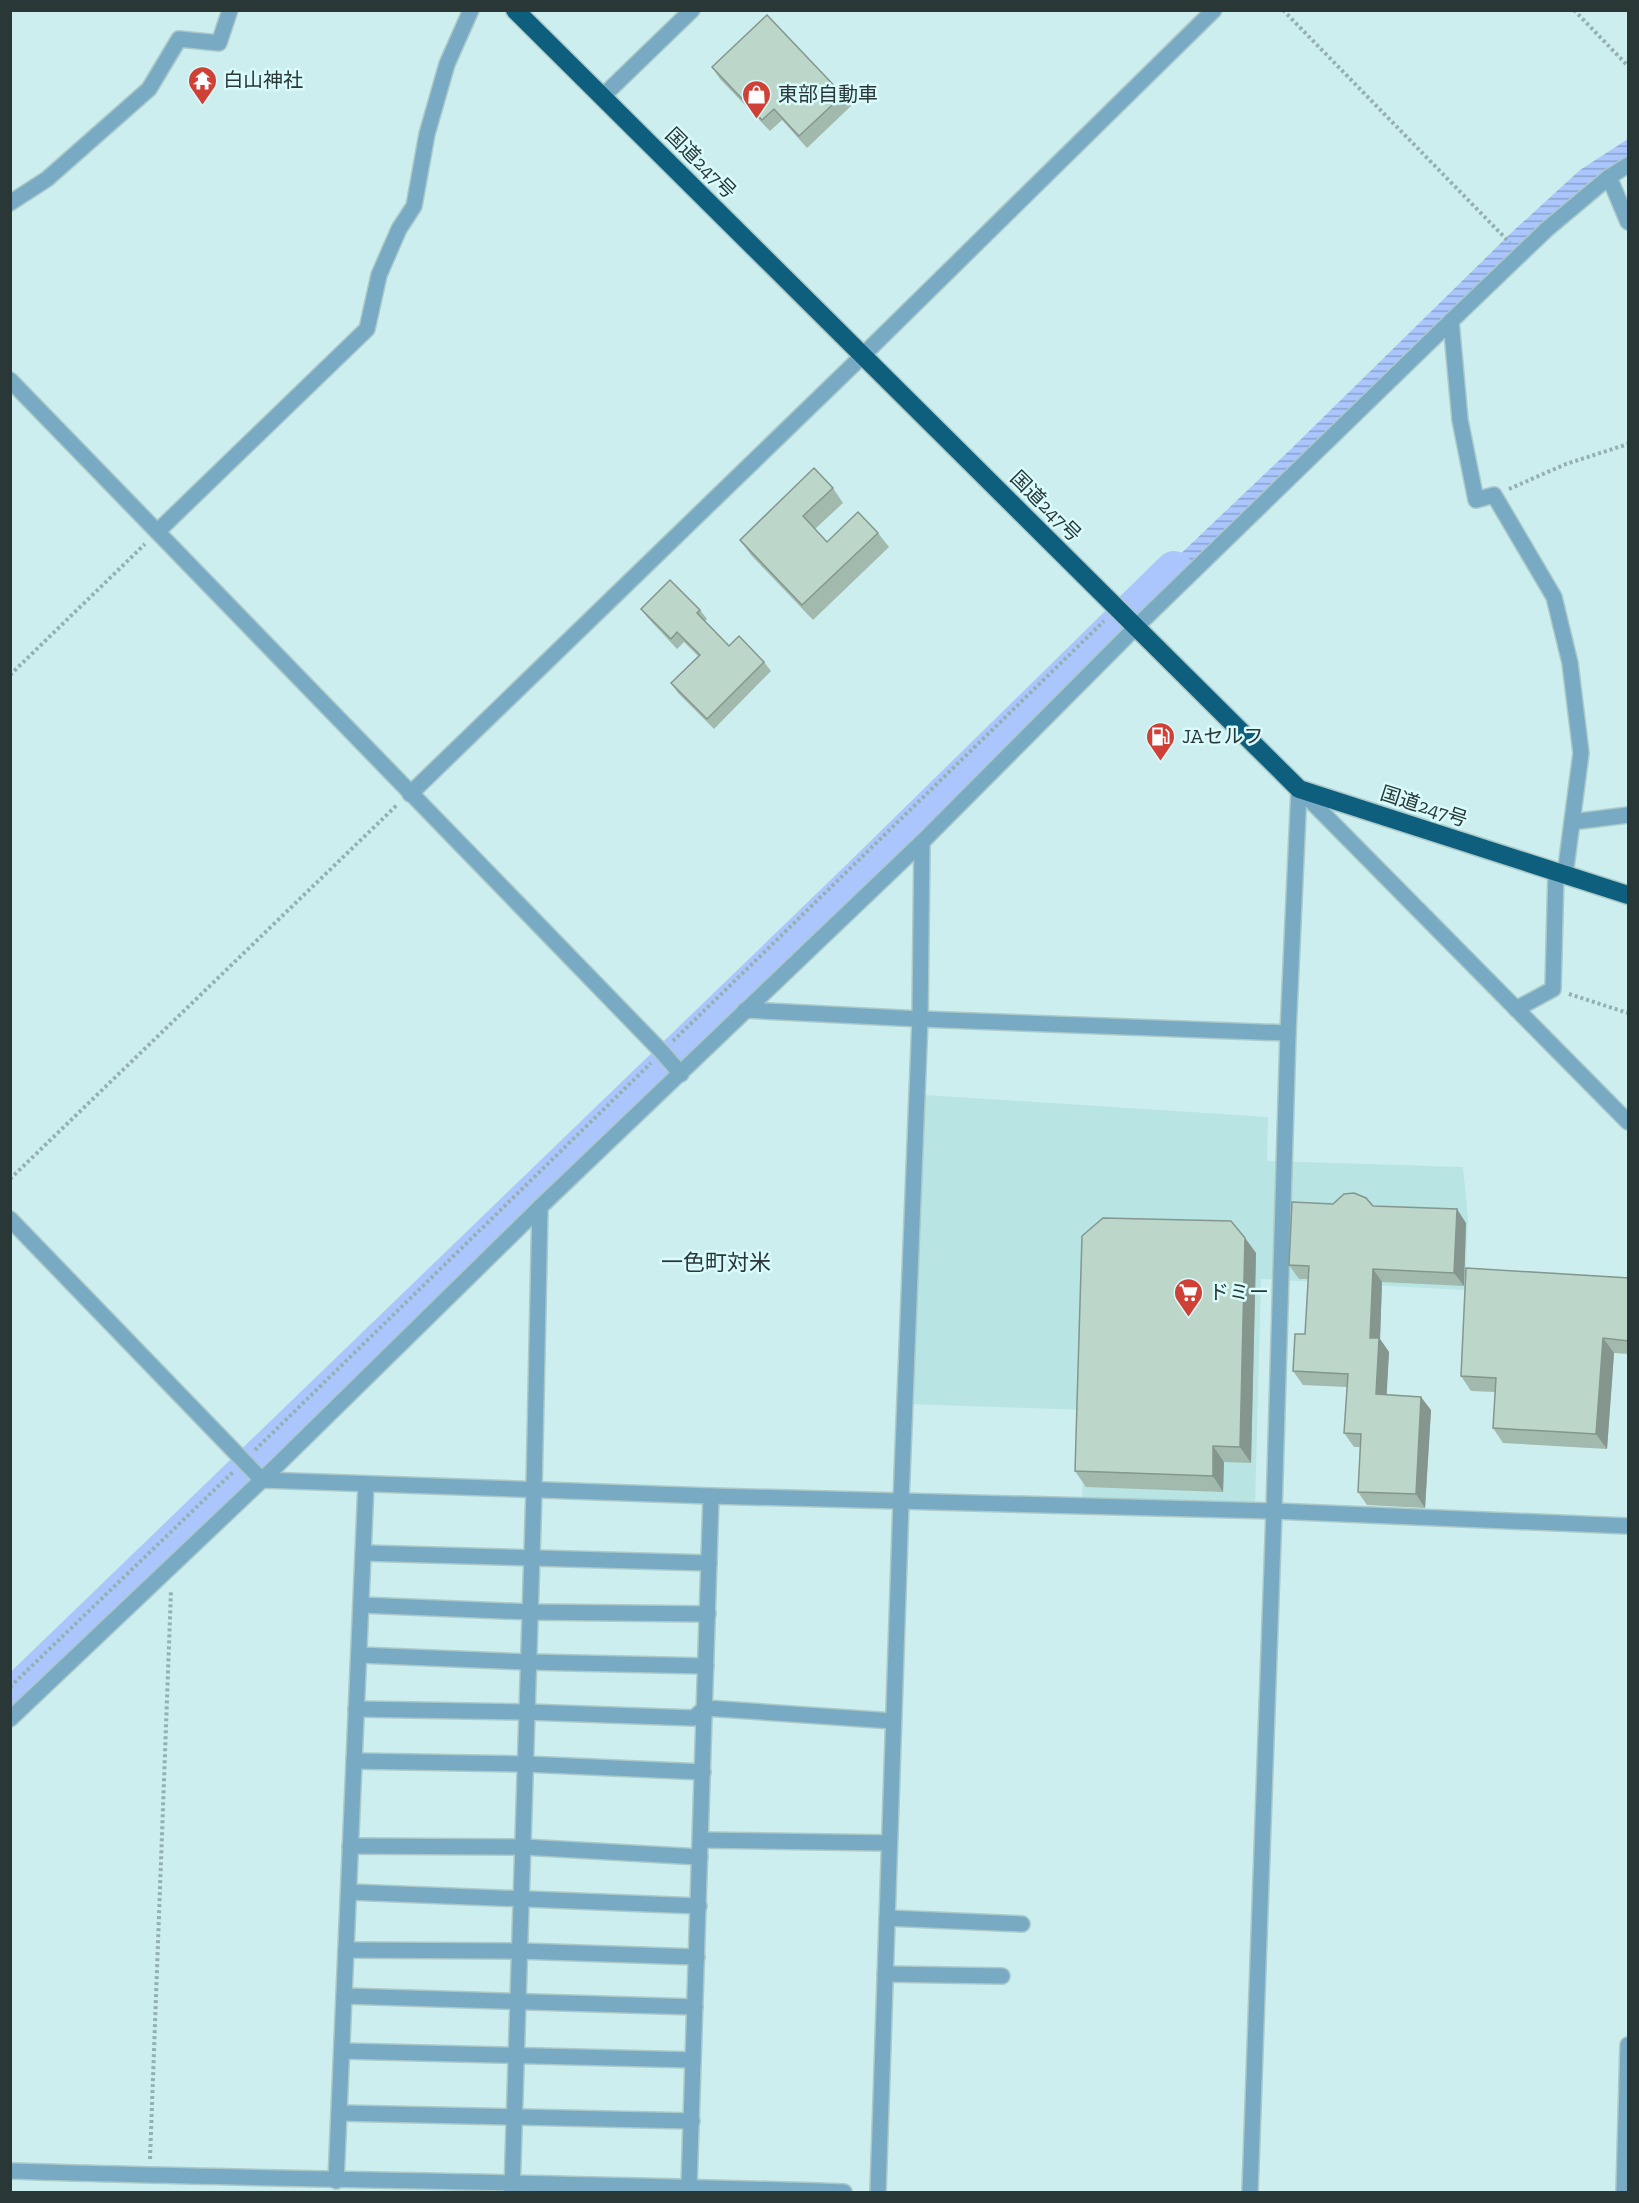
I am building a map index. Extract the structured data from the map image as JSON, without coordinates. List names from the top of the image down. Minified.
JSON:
{"streets":{"highway":["国道247号"]},"districts":["一色町対米"],"places":{"temple":["白山神社"],"shop":["東部自動車"],"fuel station":["JAセルフ"],"supermarket":["ドミー"]}}
